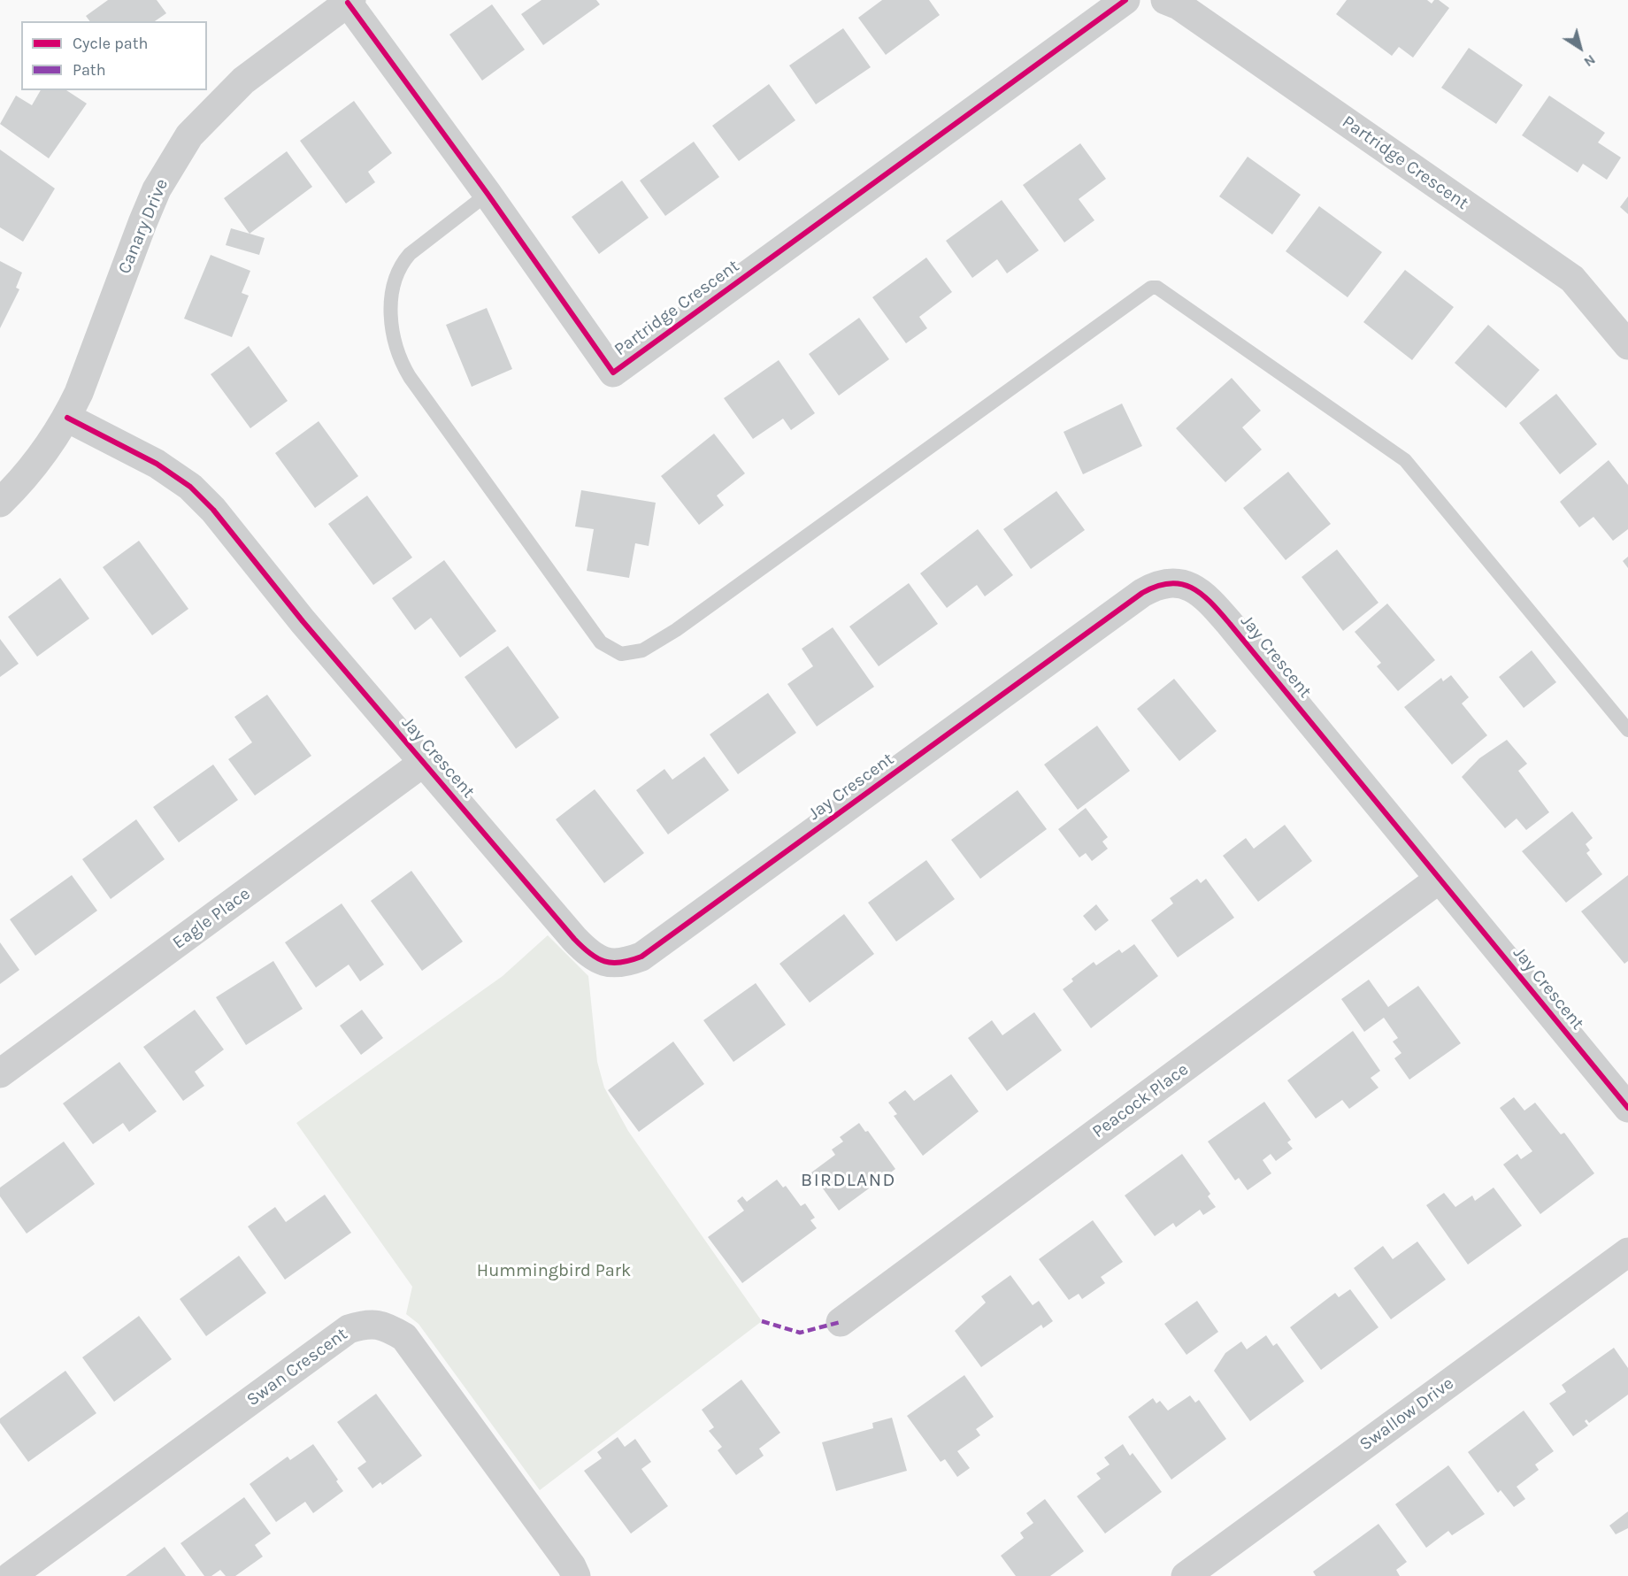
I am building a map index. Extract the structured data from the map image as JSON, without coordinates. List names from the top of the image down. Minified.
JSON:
{"streets":{"street":["Partridge Crescent","Canary Drive","Jay Crescent","Eagle Place","Peacock Place","Swan Crescent","Swallow Drive"]},"crossings":[["Partridge Crescent","Canary Drive"],["Canary Drive","Jay Crescent"],["Jay Crescent","Eagle Place"],["Jay Crescent","Peacock Place"]],"districts":["BIRDLAND"],"parks":["Hummingbird Park"],"legend":["Cycle path","Path"],"north":"bottom right"}
